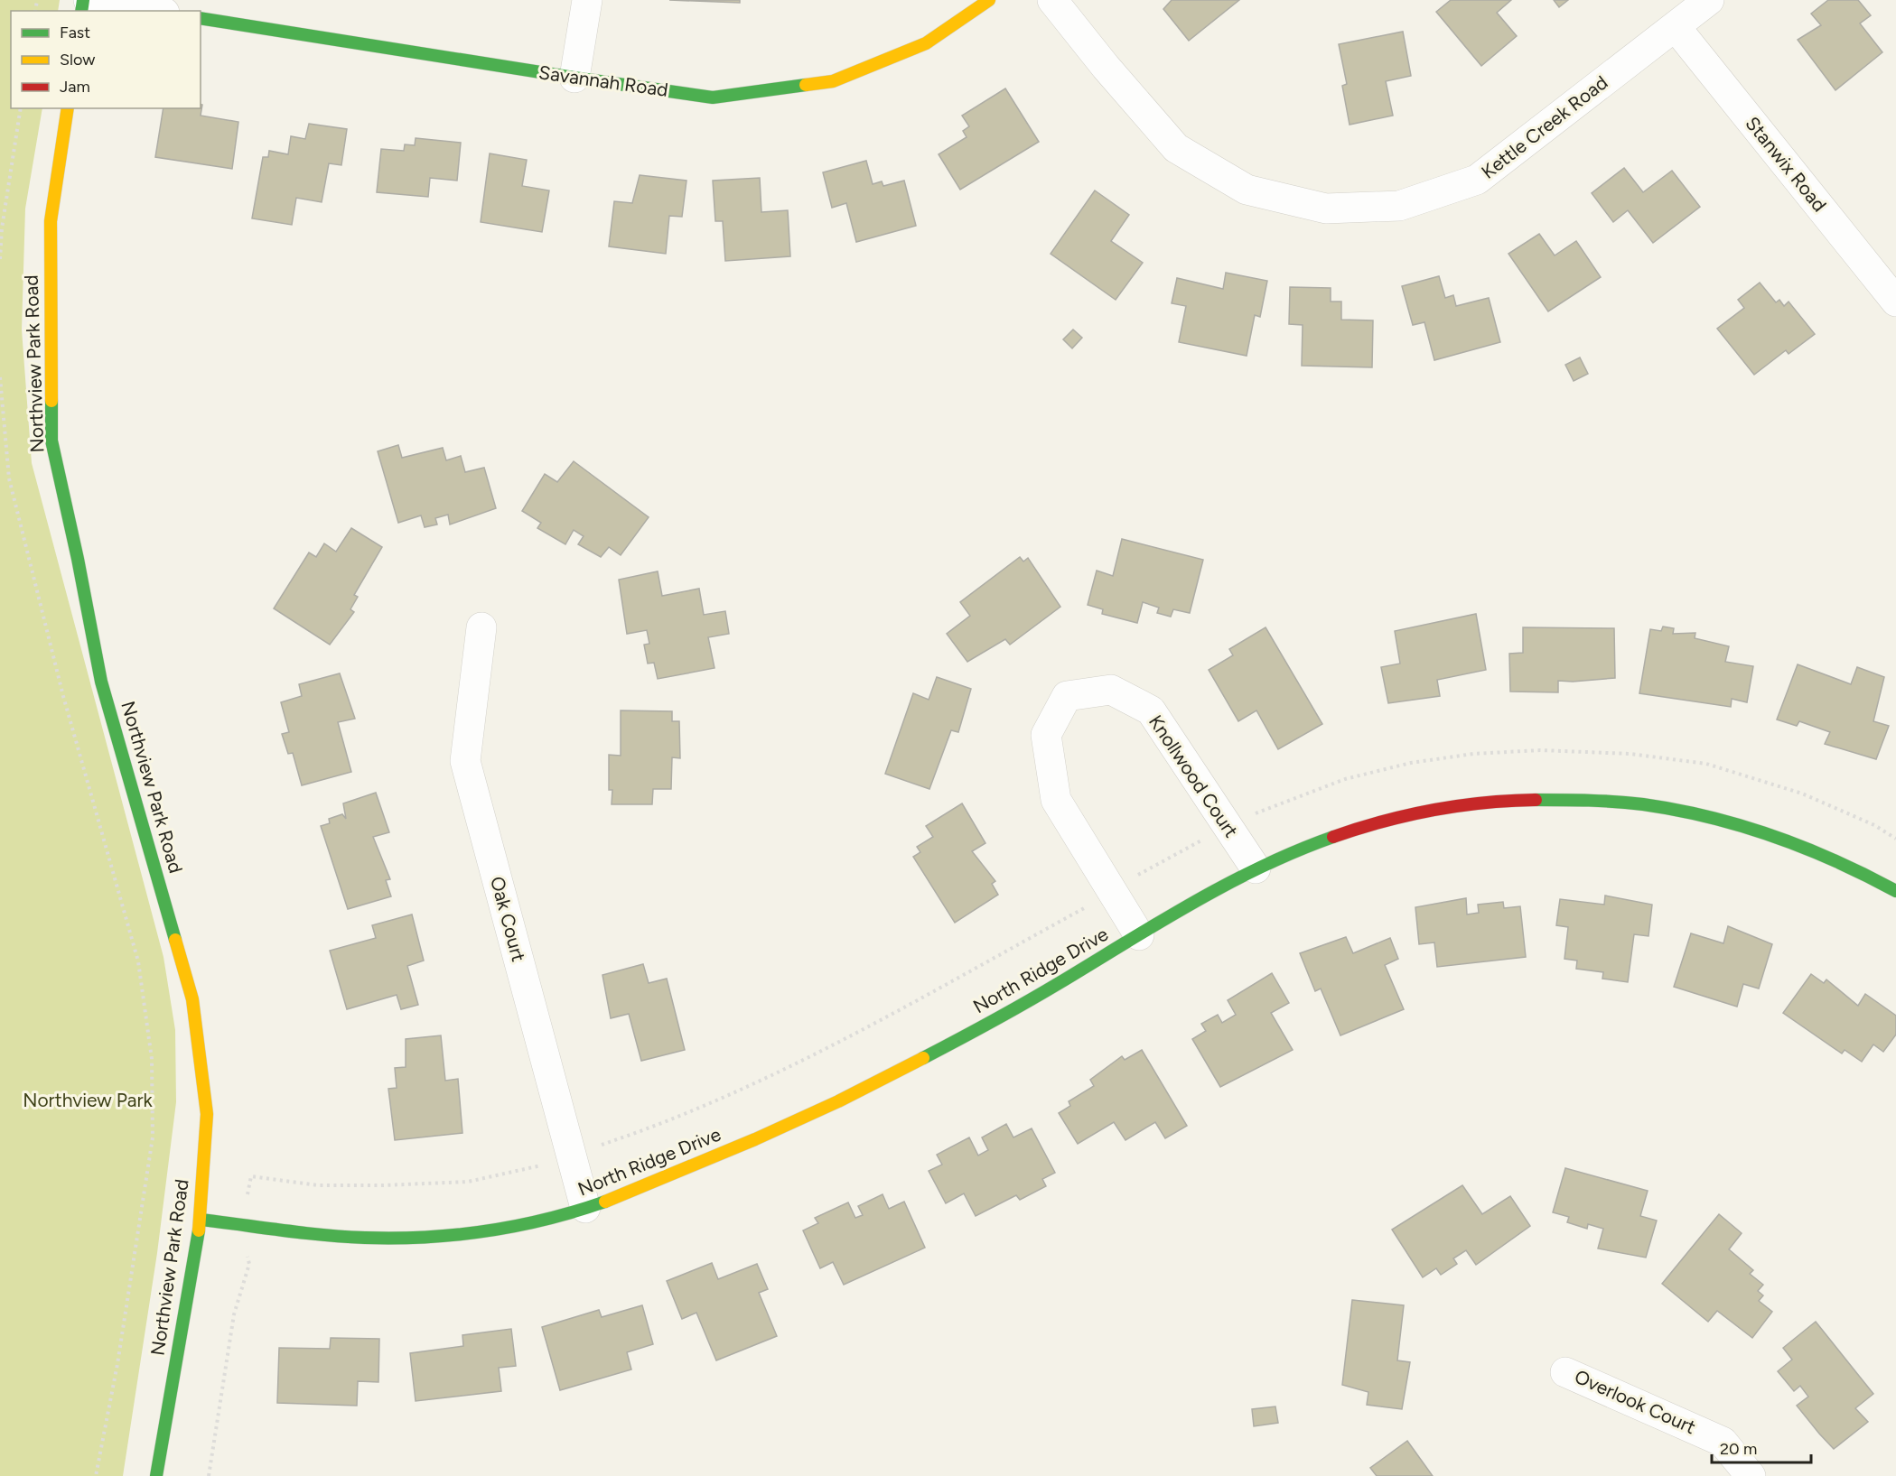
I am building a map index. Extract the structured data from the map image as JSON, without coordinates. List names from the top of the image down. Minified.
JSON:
{"streets":{"street":["Savannah Road","Kettle Creek Road","Stanwix Road","Northview Park Road","Knollwood Court","Oak Court","North Ridge Drive","Overlook Court"]},"crossings":[["Kettle Creek Road","Stanwix Road"],["Northview Park Road","North Ridge Drive"],["Knollwood Court","North Ridge Drive"],["Oak Court","North Ridge Drive"]],"parks":["Northview Park"],"legend":["Fast","Slow","Jam"],"scale_bar":"20 m"}
